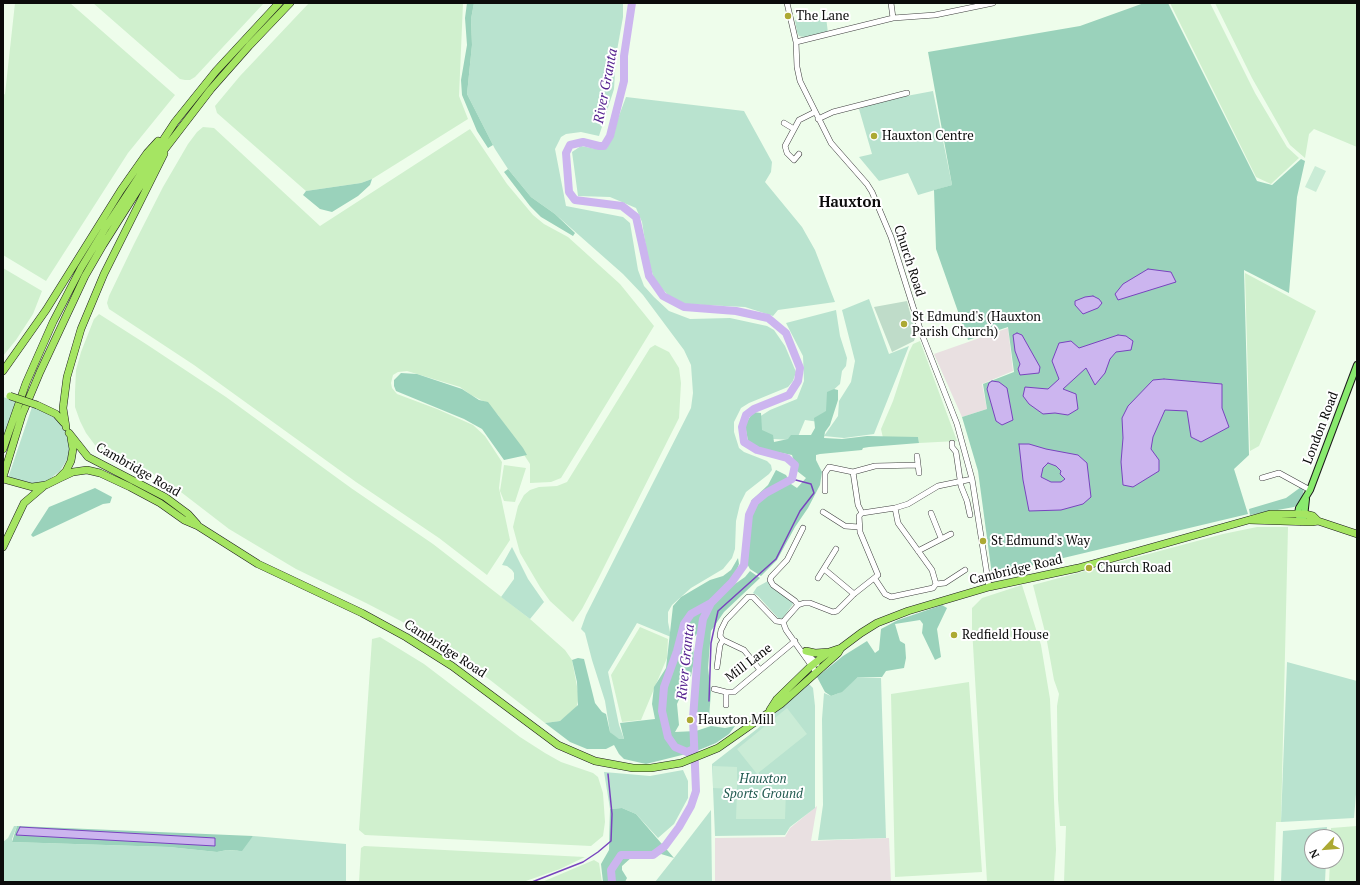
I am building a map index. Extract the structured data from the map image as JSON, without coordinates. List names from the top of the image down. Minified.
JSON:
{"streets":{"highway":["Cambridge Road"],"main road":["London Road"],"street":["Church Road","Mill Lane"]},"crossings":[["Church Road","Cambridge Road"],["London Road","Cambridge Road"]],"districts":["Hauxton"],"water":["River Granta"],"parks":["Hauxton Sports Ground"],"places":["The Lane","Hauxton Centre","St Edmund's (Hauxton Parish Church)","St Edmund's Way","Church Road","Redfield House","Hauxton Mill"],"north":"bottom left"}
